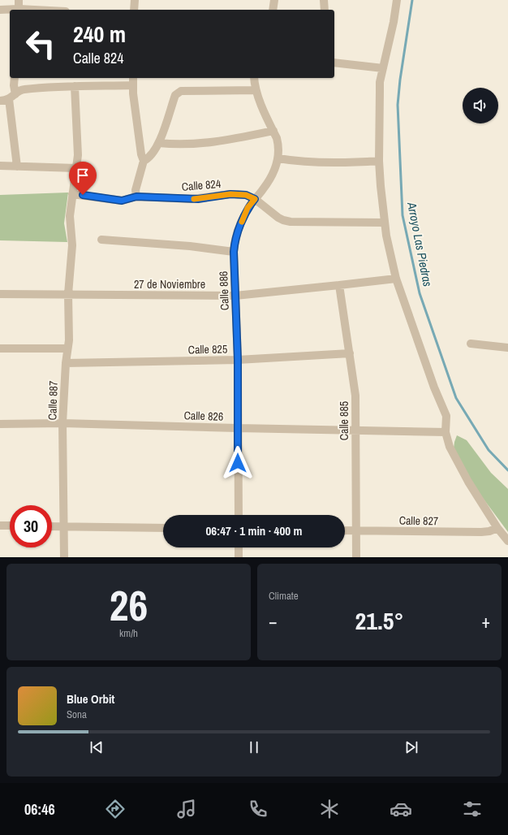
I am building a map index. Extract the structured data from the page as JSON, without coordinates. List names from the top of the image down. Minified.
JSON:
{"streets":{"street":["Calle 824","27 de Noviembre","Calle 886","Calle 825","Calle 887","Calle 826","Calle 885","Calle 827"]},"crossings":[["Calle 824","Calle 886"],["Calle 824","Calle 887"],["27 de Noviembre","Calle 886"],["27 de Noviembre","Calle 887"],["27 de Noviembre","Calle 885"],["Calle 886","Calle 825"],["Calle 886","Calle 826"],["Calle 825","Calle 887"],["Calle 825","Calle 885"],["Calle 887","Calle 826"],["Calle 826","Calle 885"],["Calle 885","Calle 827"]],"water":["Arroyo Las Piedras"],"page":{"turn":["240 m","Calle 824"],"limit":"30","trip":"06:47 · 1 min · 400 m","tile":[["26","km/h"],"Climate"],"heat":["−","21.5°","+"],"song":["Blue Orbit","Sona"],"tabs":"06:46"}}
